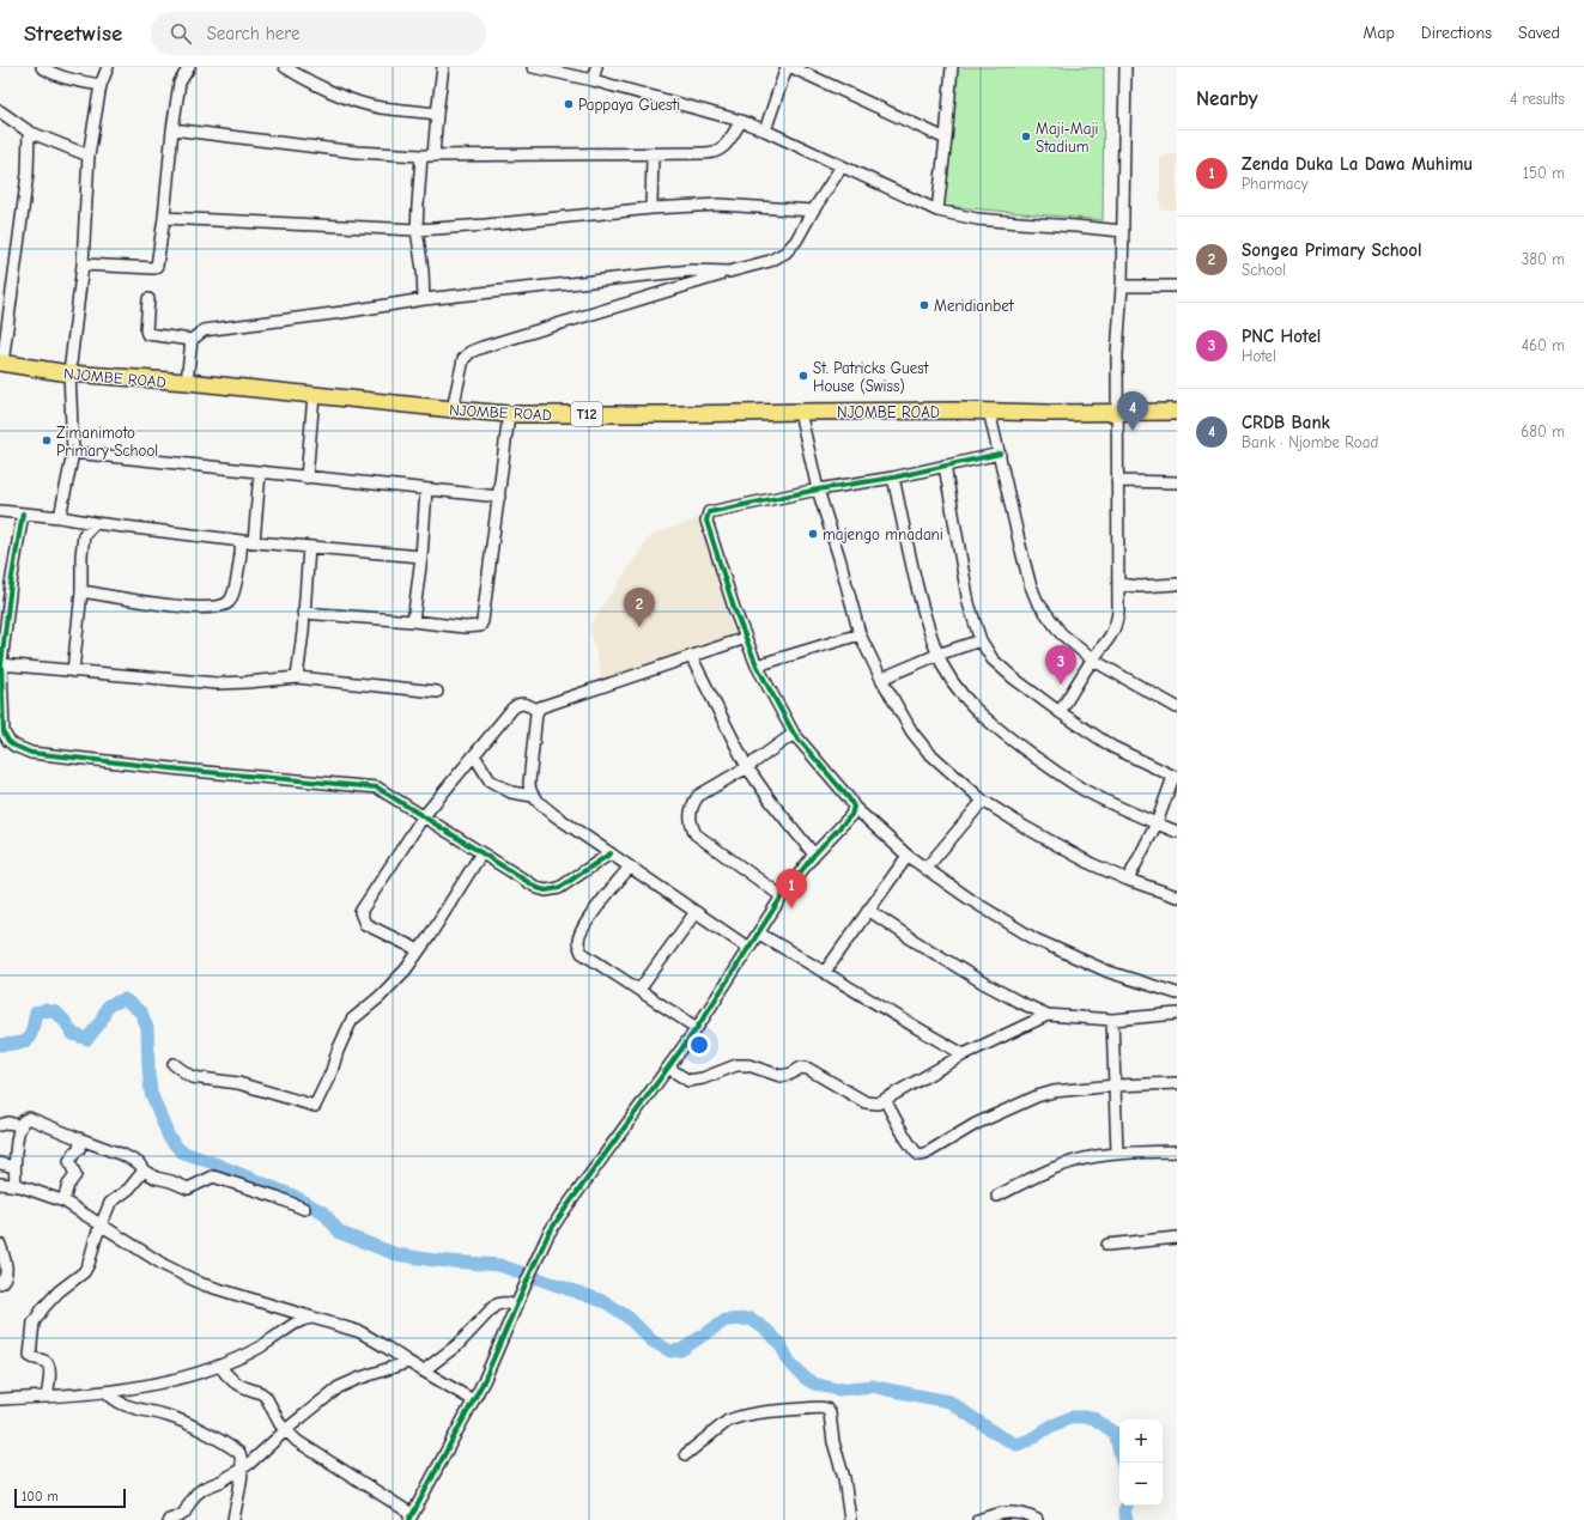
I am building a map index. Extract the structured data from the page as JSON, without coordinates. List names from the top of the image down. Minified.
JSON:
{"streets":{"highway":["NJOMBE ROAD","T12"]},"places":["Pappaya Guesti","Maji-Maji Stadium","Meridianbet","St. Patricks Guest House (Swiss)","Zimanimoto Primary School","majengo mnadani"],"scale_bar":"100 m","page":{"header":"Streetwise","search":"Search here","nav":["Map","Directions","Saved"],"heading":["Nearby","4 results"],"list":[{"mark":"1","name":"Zenda Duka La Dawa Muhimu","note":"Pharmacy","value":"150 m"},{"mark":"2","name":"Songea Primary School","note":"School","value":"380 m"},{"mark":"3","name":"PNC Hotel","note":"Hotel","value":"460 m"},{"mark":"4","name":"CRDB Bank","note":"Bank · Njombe Road","value":"680 m"}],"pins":["4","2","3","1"],"map_buttons":["+","−"],"scale":"100 m"}}
